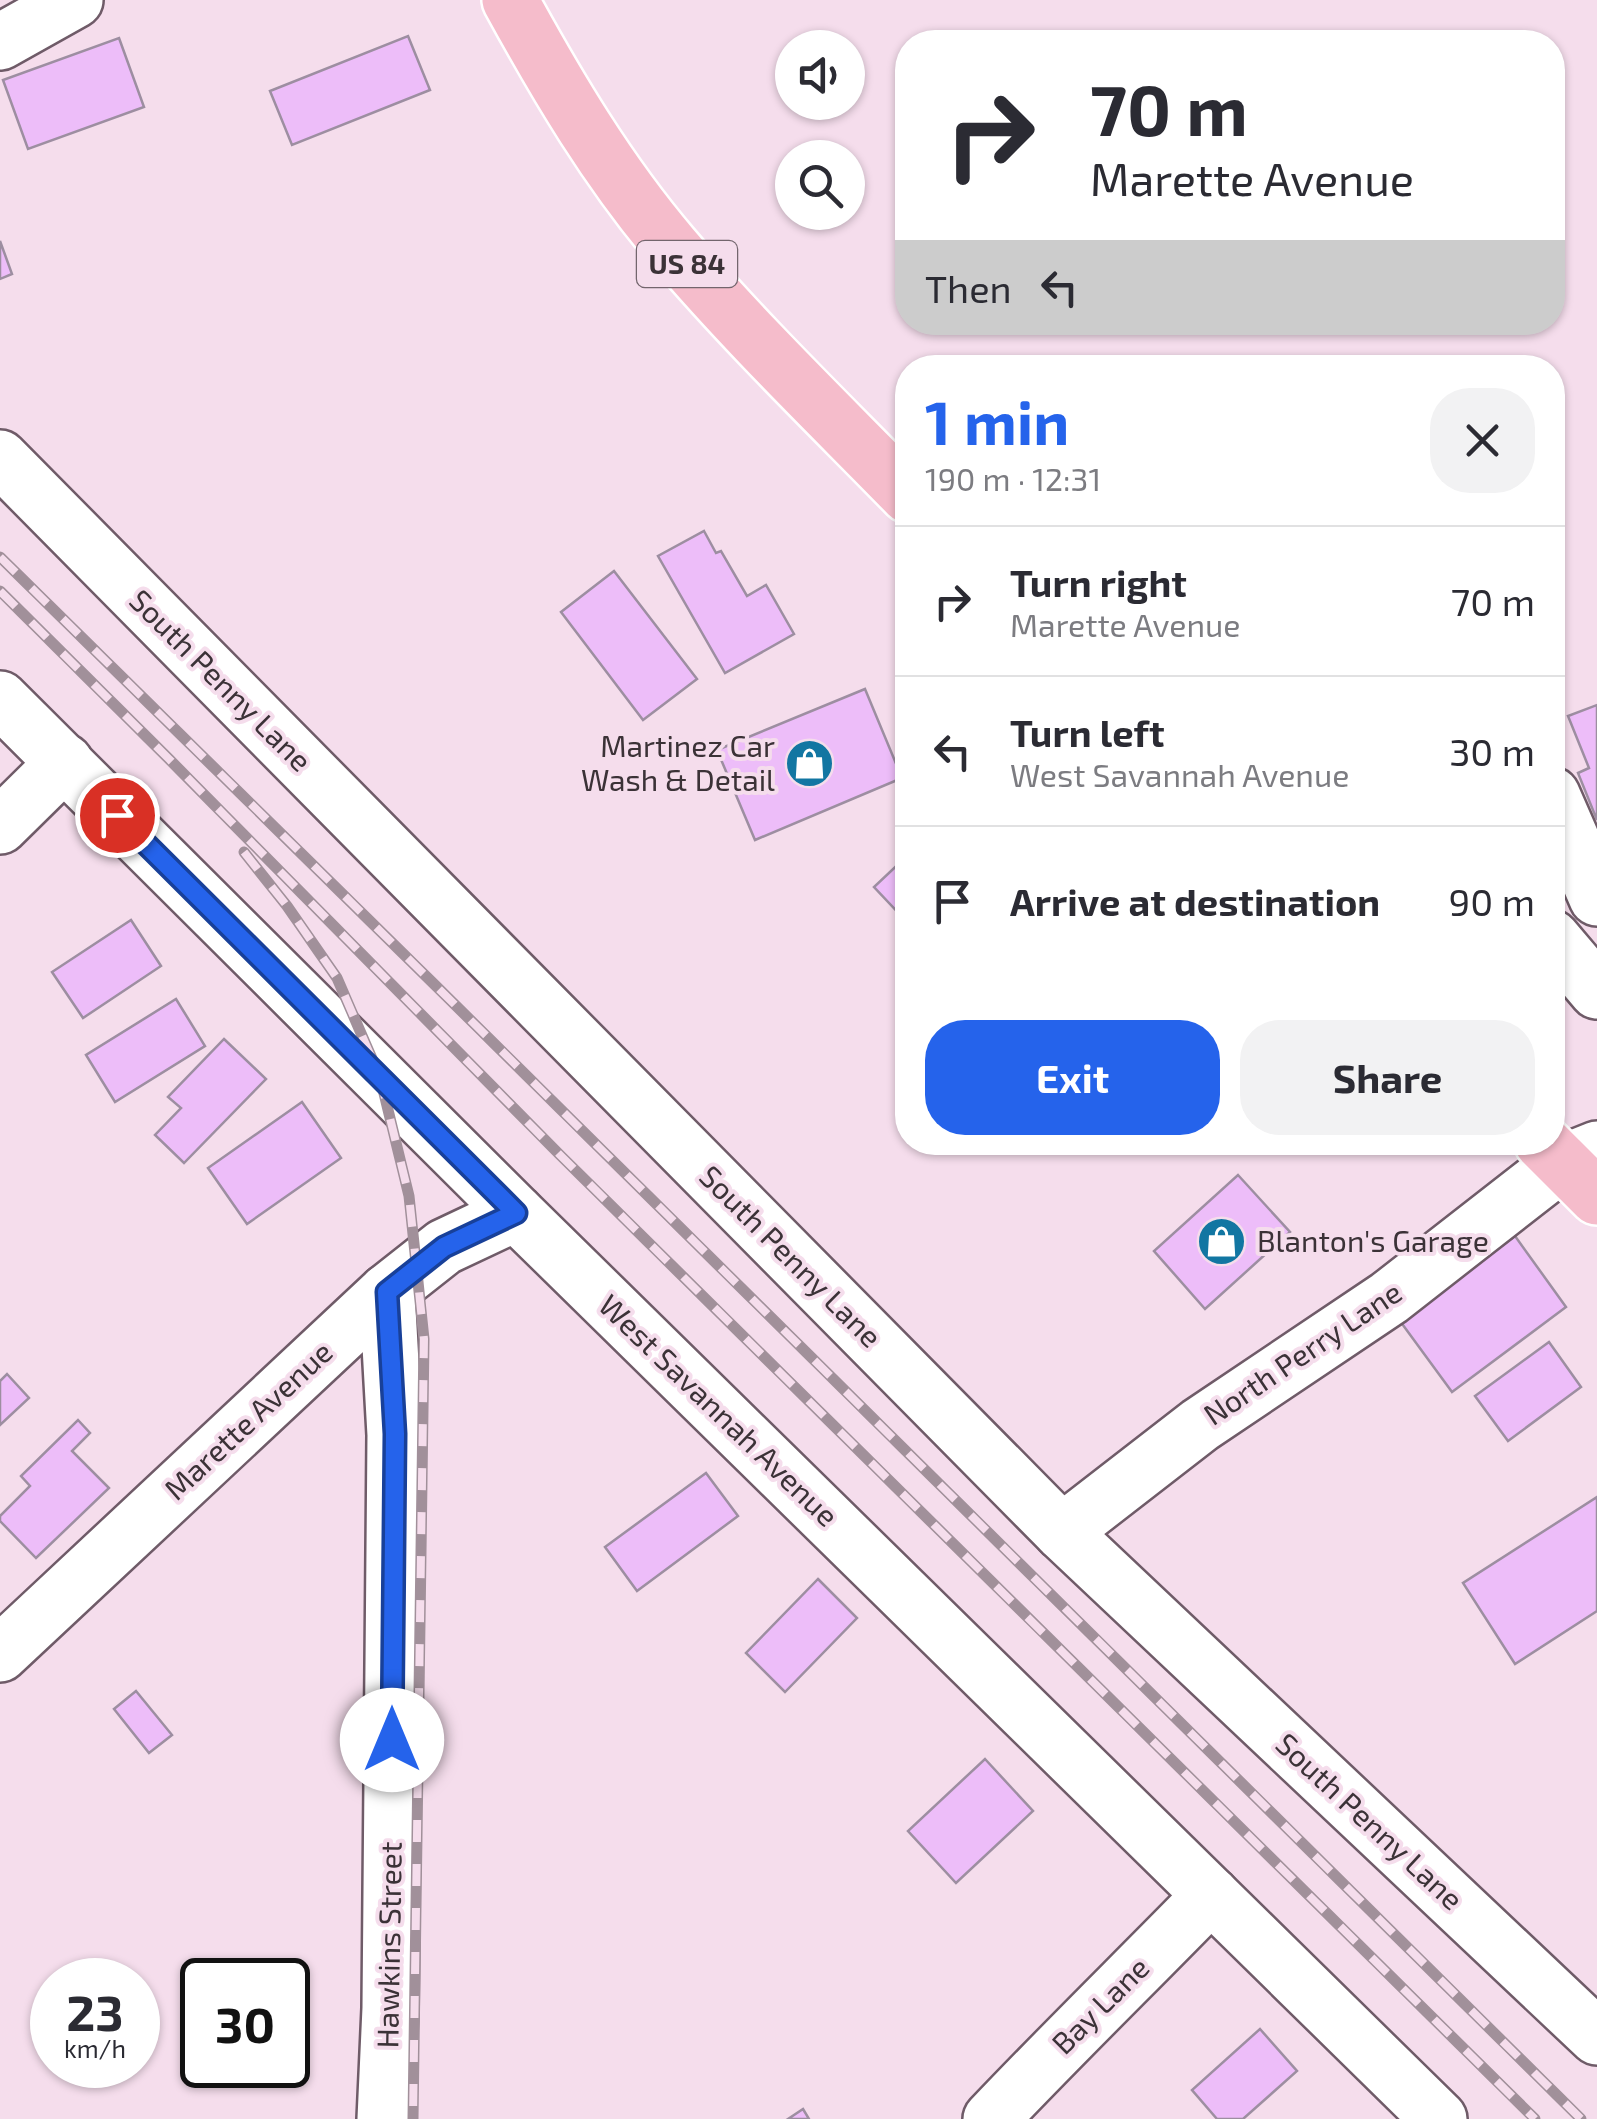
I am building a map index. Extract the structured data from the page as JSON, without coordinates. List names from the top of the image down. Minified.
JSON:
{"streets":{"highway":["US 84"],"street":["South Penny Lane","North Perry Lane","West Savannah Avenue","Marette Avenue","Hawkins Street","Bay Lane"]},"crossings":[["South Penny Lane","North Perry Lane"],["West Savannah Avenue","Marette Avenue"],["West Savannah Avenue","Bay Lane"],["Marette Avenue","Hawkins Street"]],"places":{"shop":["Martinez Car Wash & Detail","Blanton's Garage"]},"page":{"turn":["70 m","Marette Avenue"],"then":"Then","heading":["1 min","190 m · 12:31"],"list":[{"name":"Turn right","note":"Marette Avenue","value":"70 m"},{"name":"Turn left","note":"West Savannah Avenue","value":"30 m"},{"name":"Arrive at destination","value":"90 m"}],"buttons":["Exit","Share"],"speed":"23 km/h","limit":"30"}}
